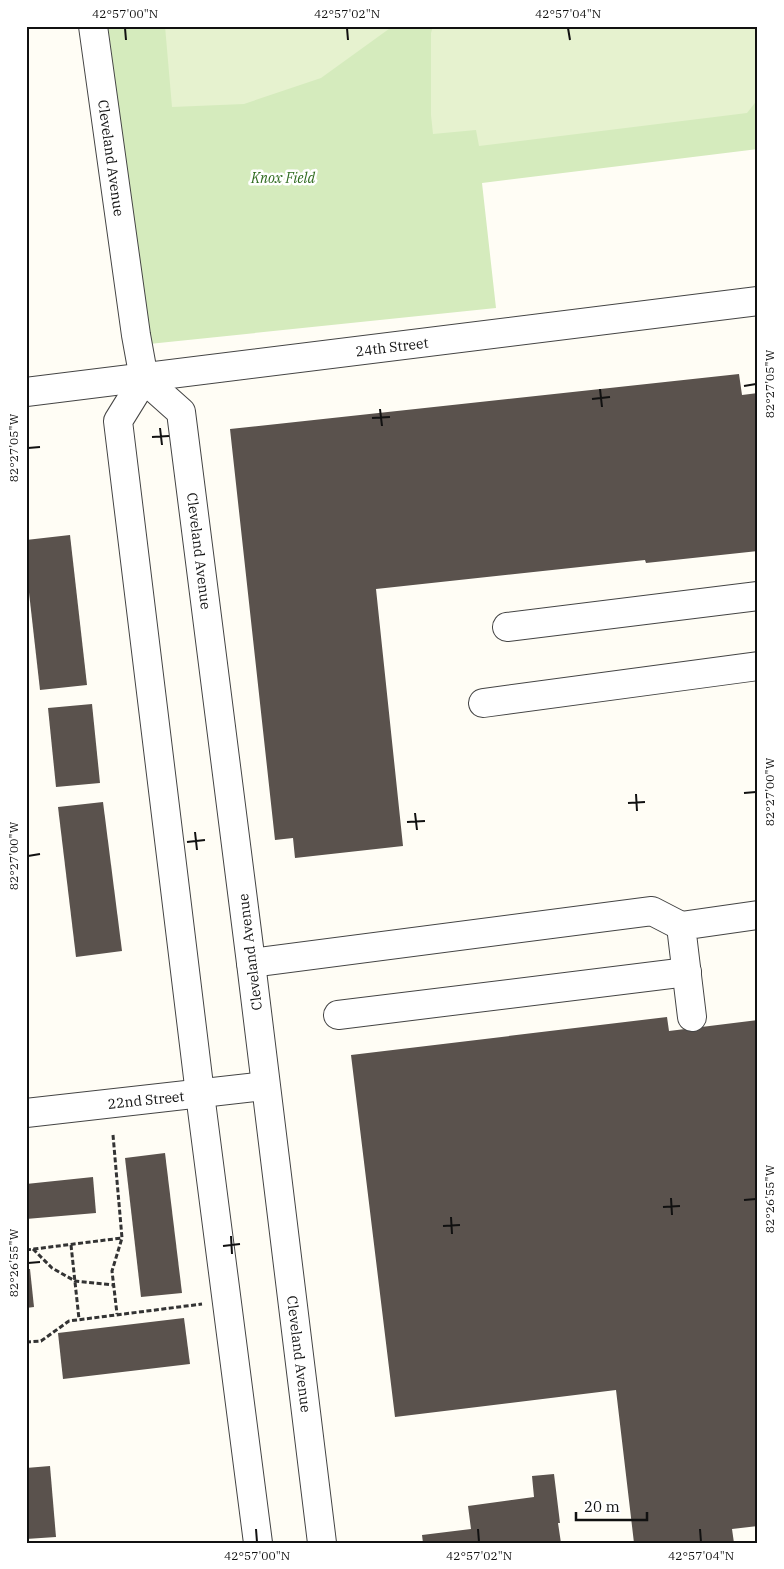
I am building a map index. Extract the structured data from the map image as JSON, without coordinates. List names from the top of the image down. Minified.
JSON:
{"streets":{"street":["Cleveland Avenue","24th Street","22nd Street"]},"crossings":[["Cleveland Avenue","24th Street"],["Cleveland Avenue","22nd Street"]],"parks":["Knox Field"],"scale_bar":"20 m","coordinates":["42°57'00\"N","42°57'02\"N","42°57'04\"N","82°27'05\"W","82°27'00\"W","82°26'55\"W"]}
